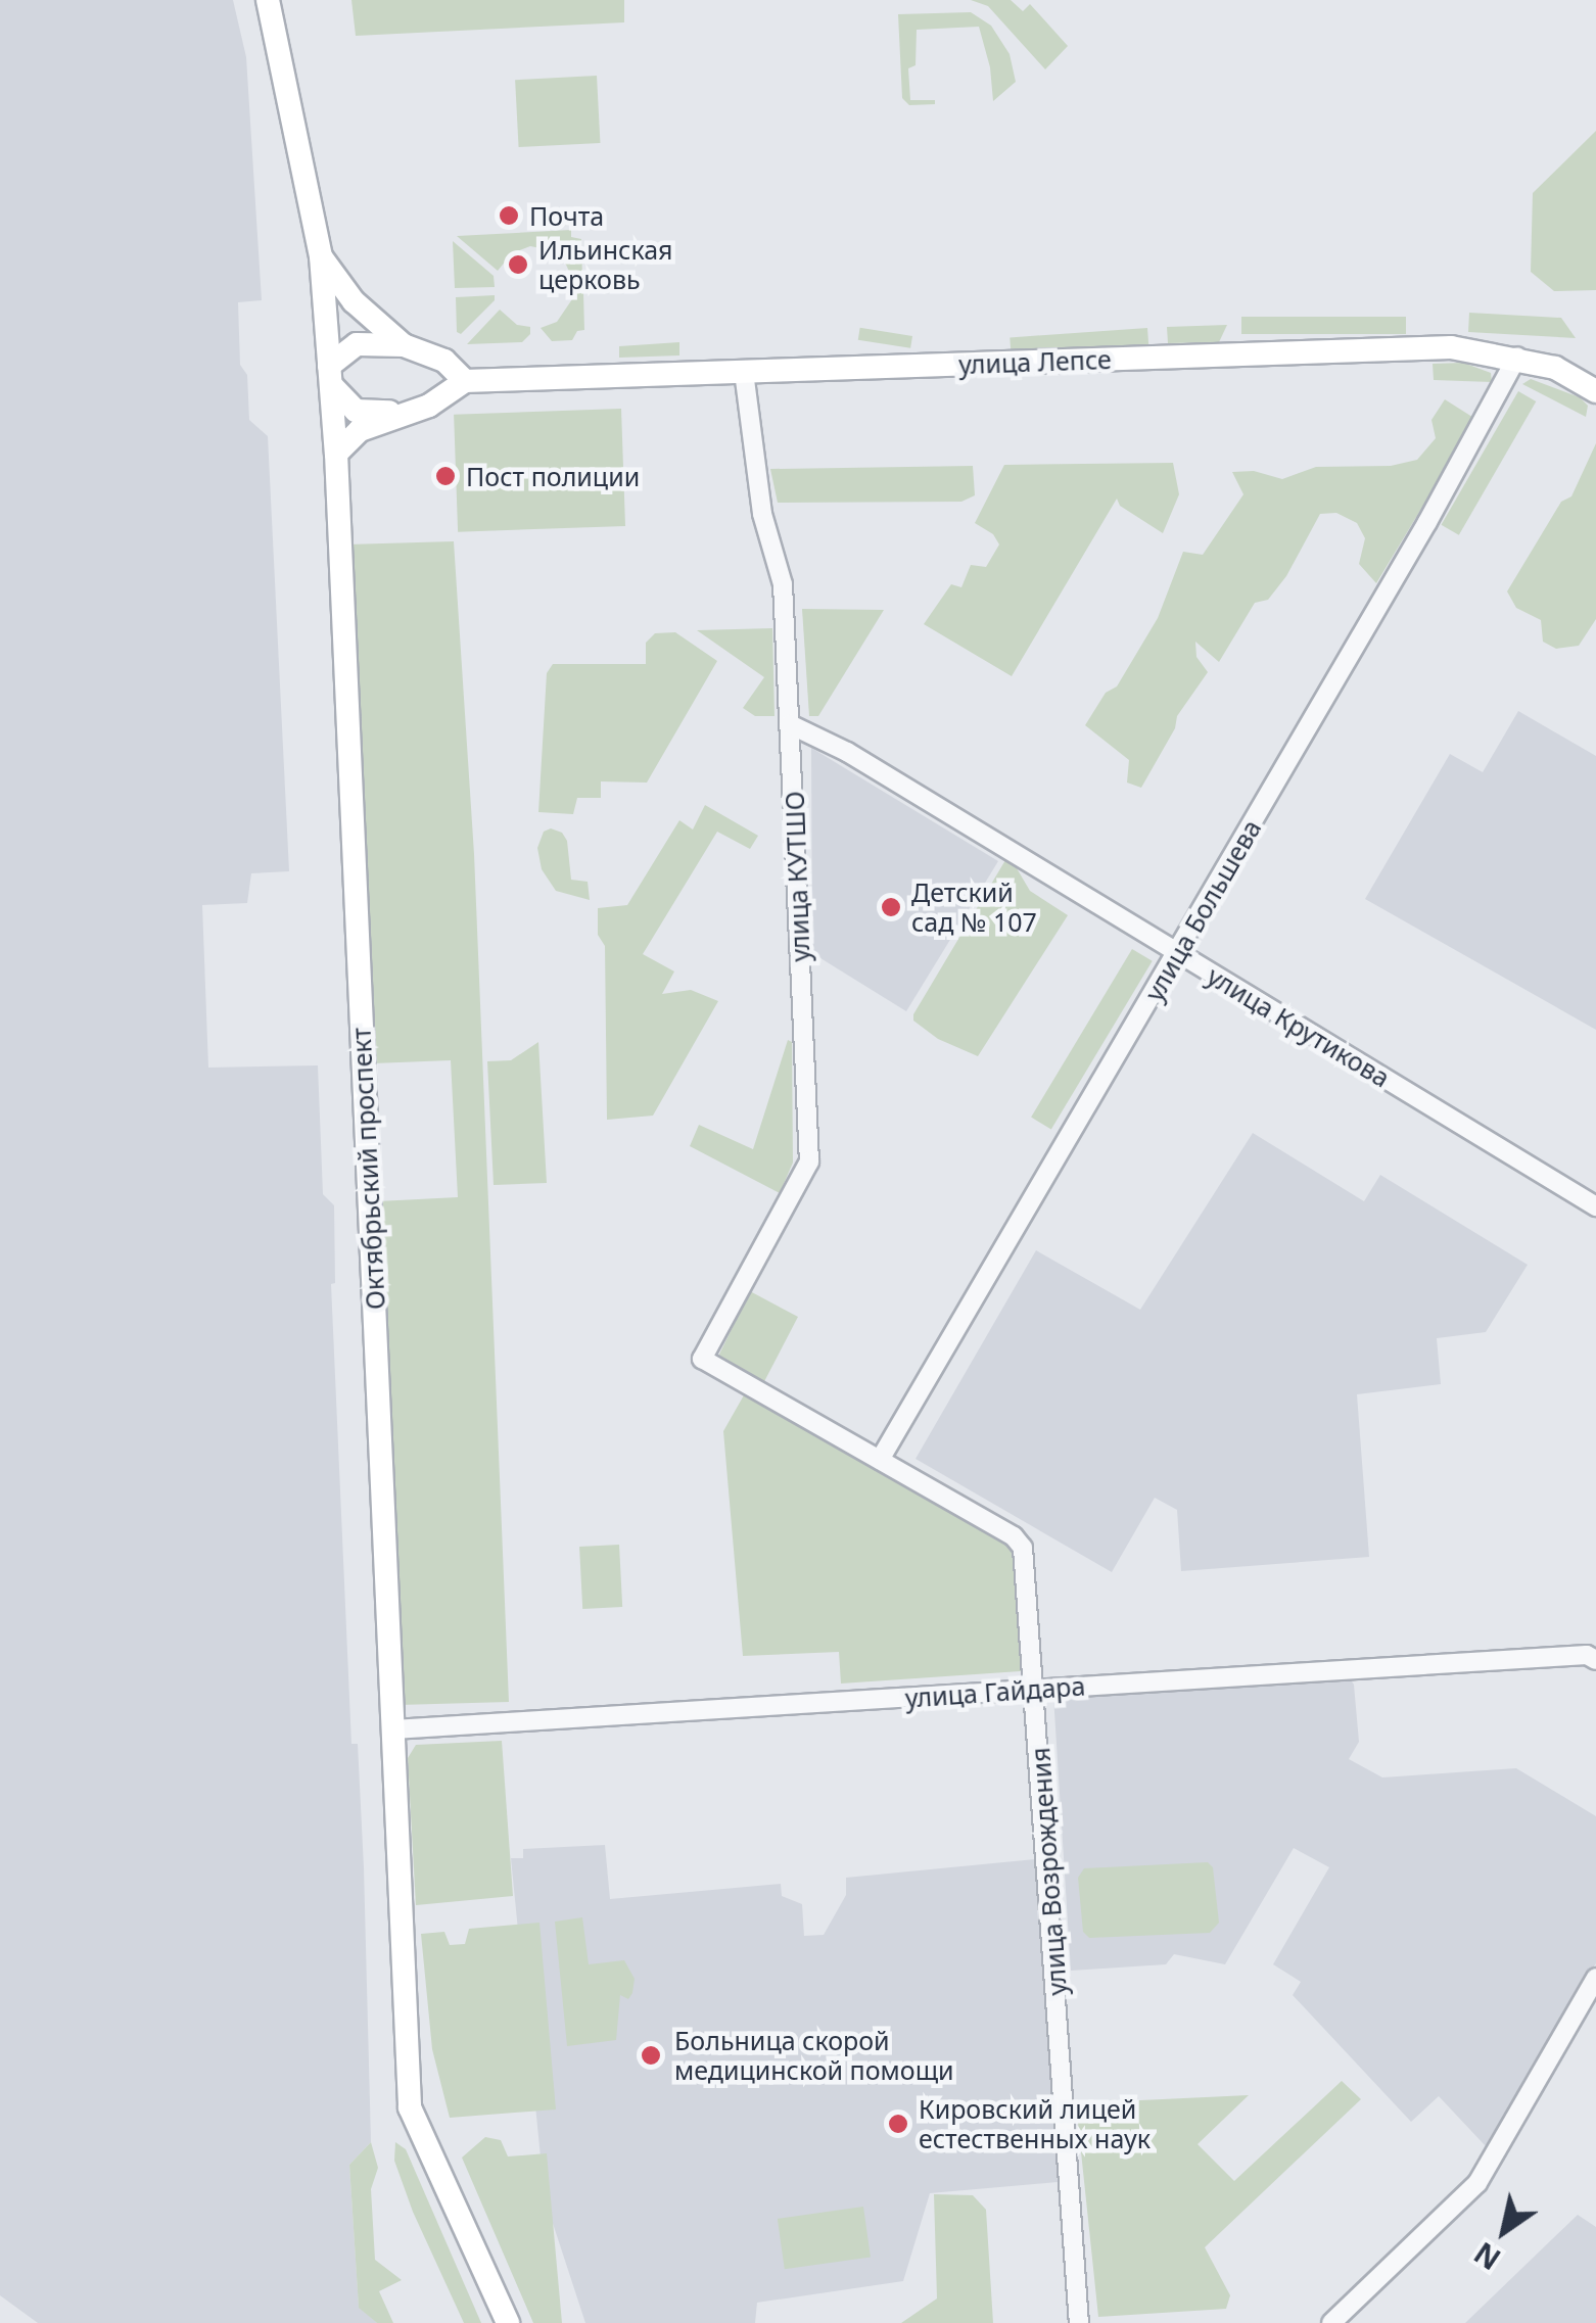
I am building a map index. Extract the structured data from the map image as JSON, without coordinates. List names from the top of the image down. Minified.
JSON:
{"streets":{"main road":["улица Лепсе","Октябрьский проспект"],"street":["улица КУТШО","улица Большева","улица Крутикова","улица Гайдара","улица Возрождения"]},"crossings":[["улица Лепсе","улица КУТШО"],["улица Лепсе","улица Большева"],["улица Лепсе","Октябрьский проспект"],["улица КУТШО","улица Крутикова"],["улица КУТШО","улица Возрождения"],["улица Большева","улица Крутикова"],["улица Большева","улица Возрождения"],["Октябрьский проспект","улица Гайдара"],["улица Гайдара","улица Возрождения"]],"places":["Почта","Ильинская церковь","Пост полиции","Детский сад № 107","Больница скорой медицинской помощи","Кировский лицей естественных наук"],"north":"bottom left"}
